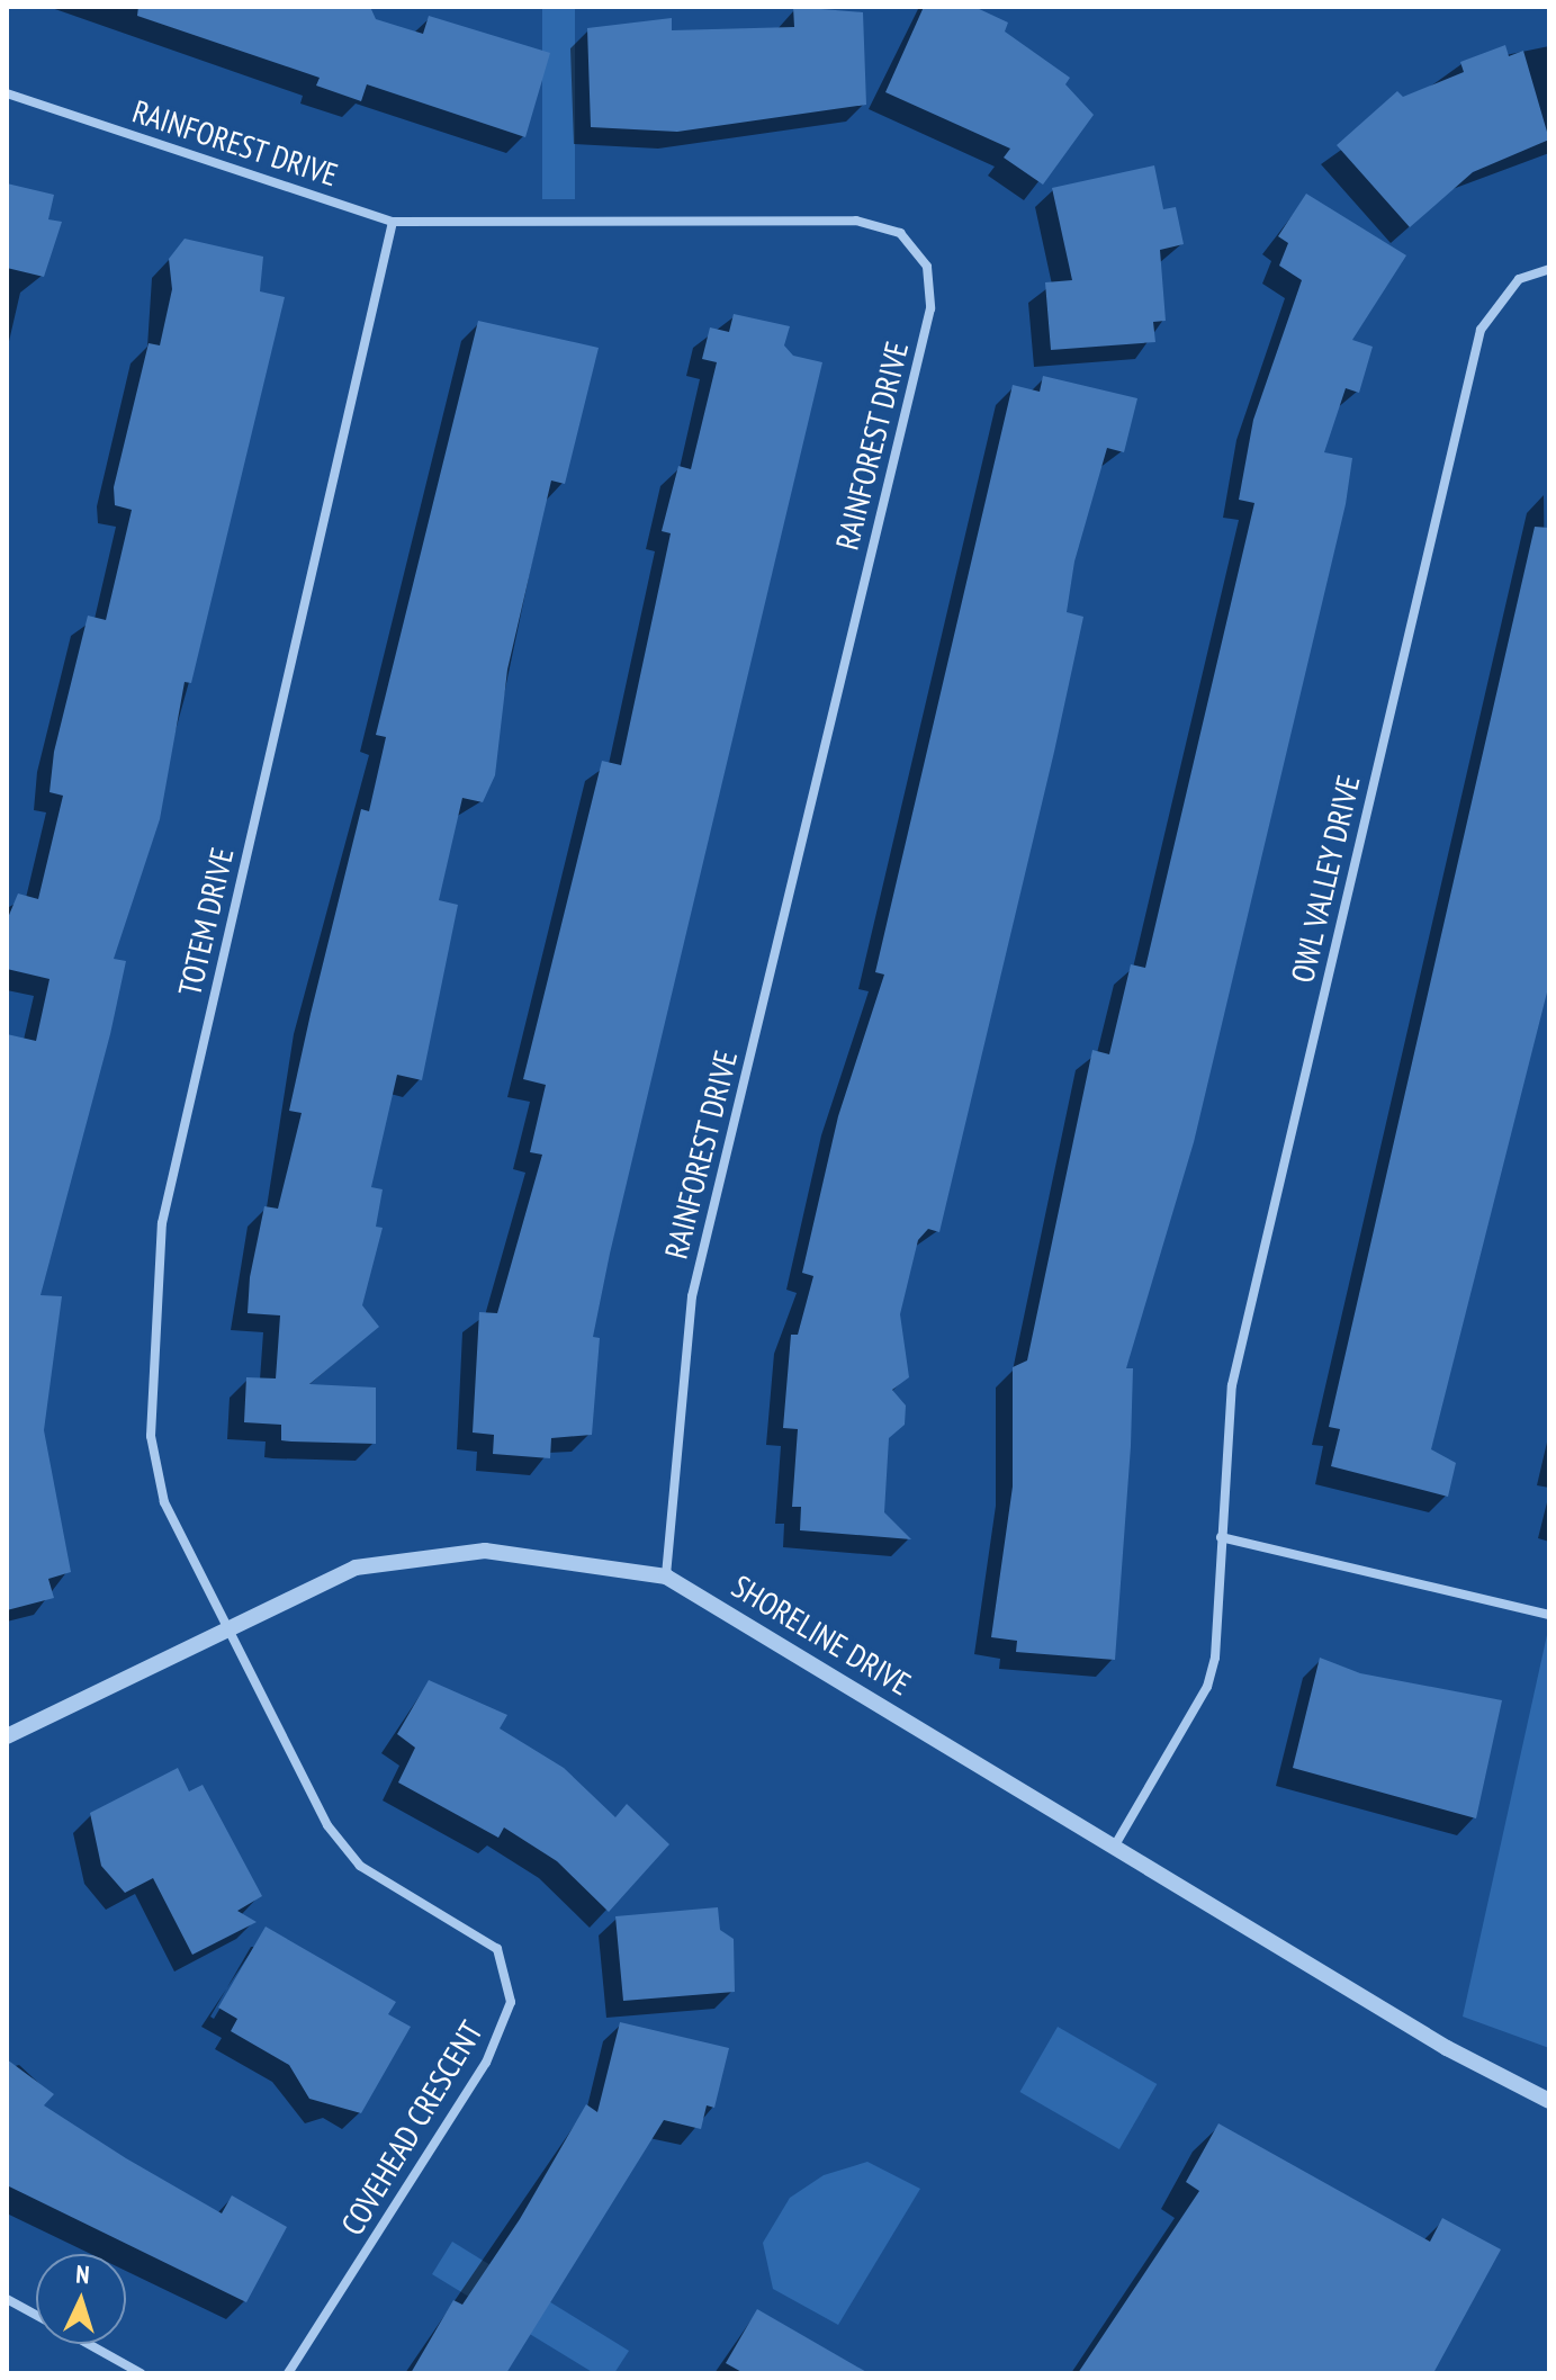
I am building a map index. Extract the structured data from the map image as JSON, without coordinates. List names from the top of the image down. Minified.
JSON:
{"streets":{"street":["RAINFOREST DRIVE","OWL VALLEY DRIVE","TOTEM DRIVE","SHORELINE DRIVE","COVEHEAD CRESCENT"]},"crossings":[["RAINFOREST DRIVE","TOTEM DRIVE"],["RAINFOREST DRIVE","SHORELINE DRIVE"],["OWL VALLEY DRIVE","SHORELINE DRIVE"],["TOTEM DRIVE","SHORELINE DRIVE"],["TOTEM DRIVE","COVEHEAD CRESCENT"],["SHORELINE DRIVE","COVEHEAD CRESCENT"]],"north":"top"}
